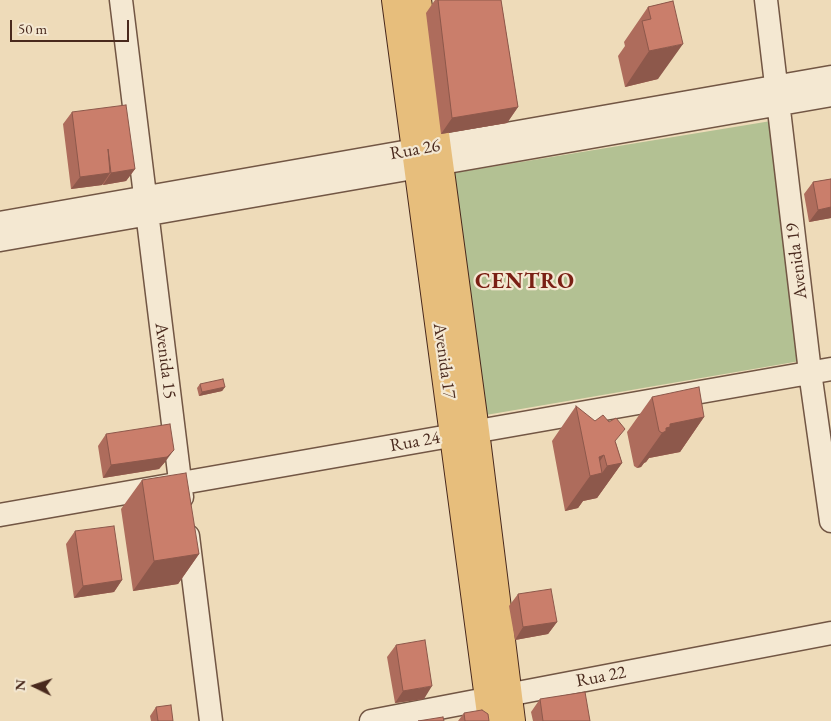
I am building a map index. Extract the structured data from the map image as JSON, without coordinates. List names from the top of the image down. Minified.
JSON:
{"streets":{"main road":["Avenida 17"],"street":["Rua 26","Avenida 19","Avenida 15","Rua 24","Rua 22"]},"crossings":[["Rua 26","Avenida 19"],["Rua 26","Avenida 15"],["Rua 26","Avenida 17"],["Avenida 19","Rua 24"],["Avenida 15","Rua 24"],["Avenida 17","Rua 24"],["Avenida 17","Rua 22"]],"districts":["CENTRO"],"scale_bar":"50 m","north":"left"}
